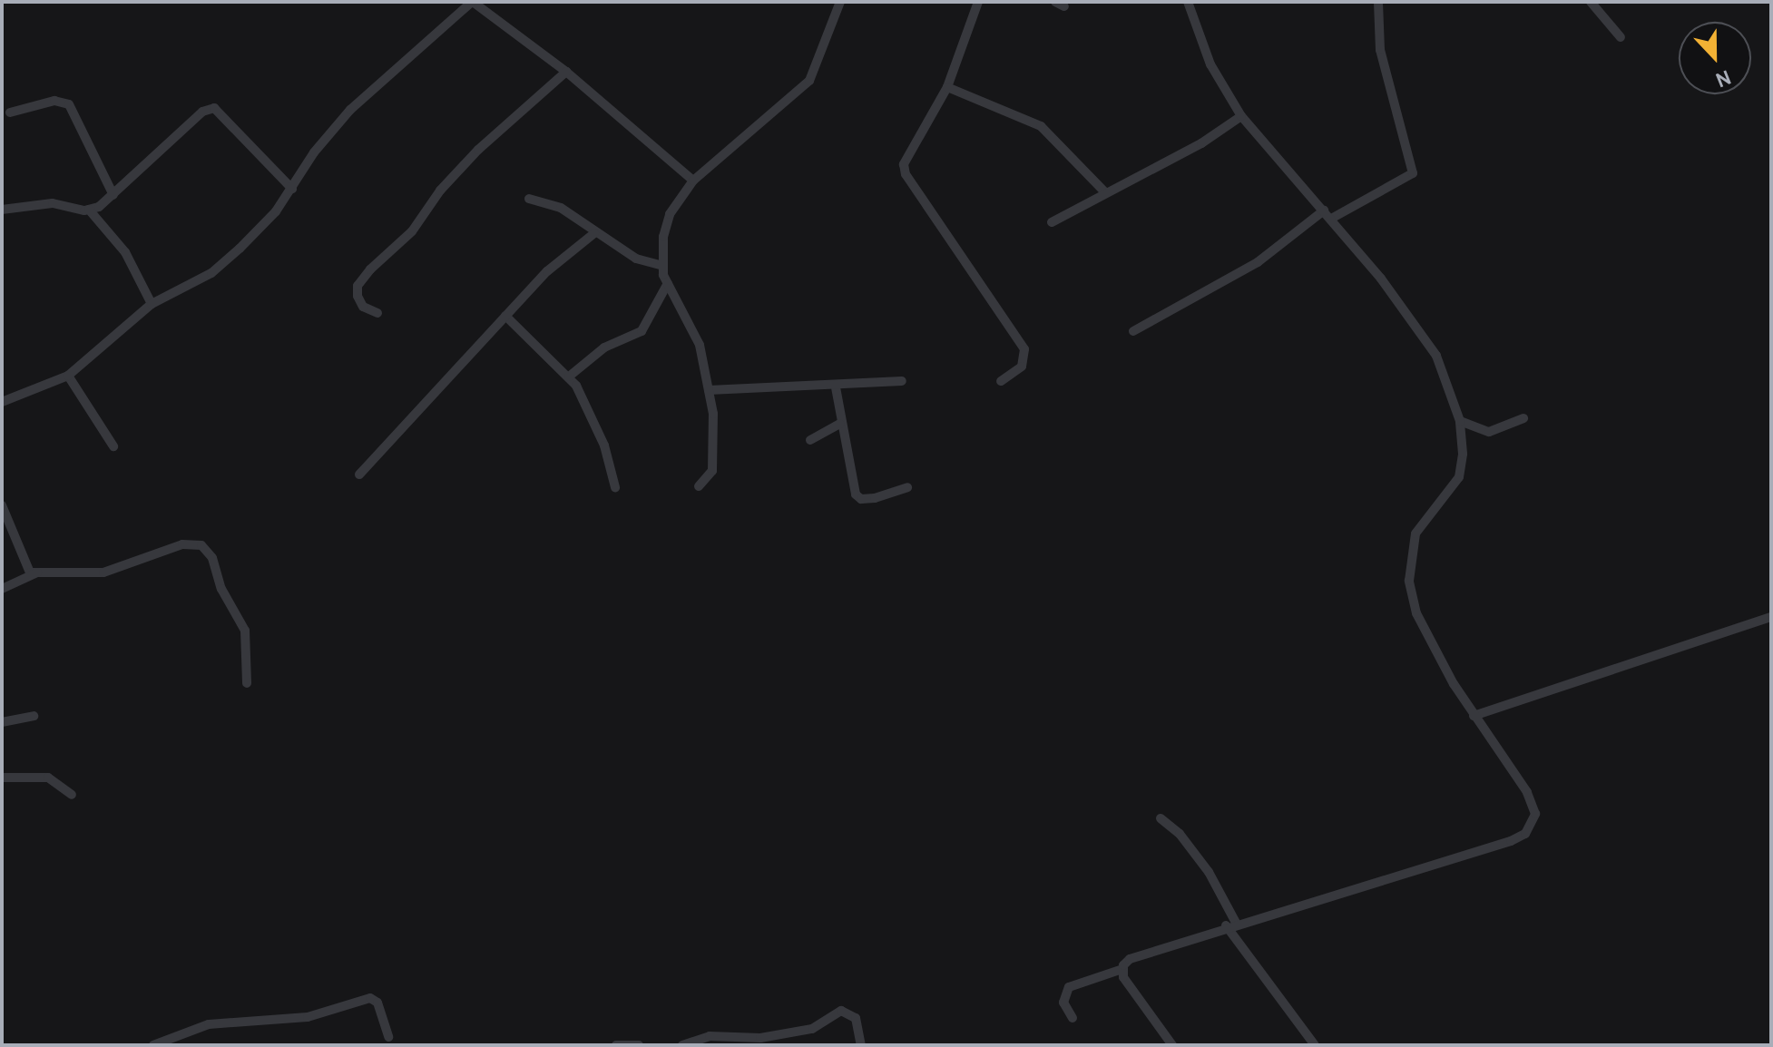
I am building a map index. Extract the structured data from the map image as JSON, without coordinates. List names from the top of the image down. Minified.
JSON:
{"north":"bottom"}
